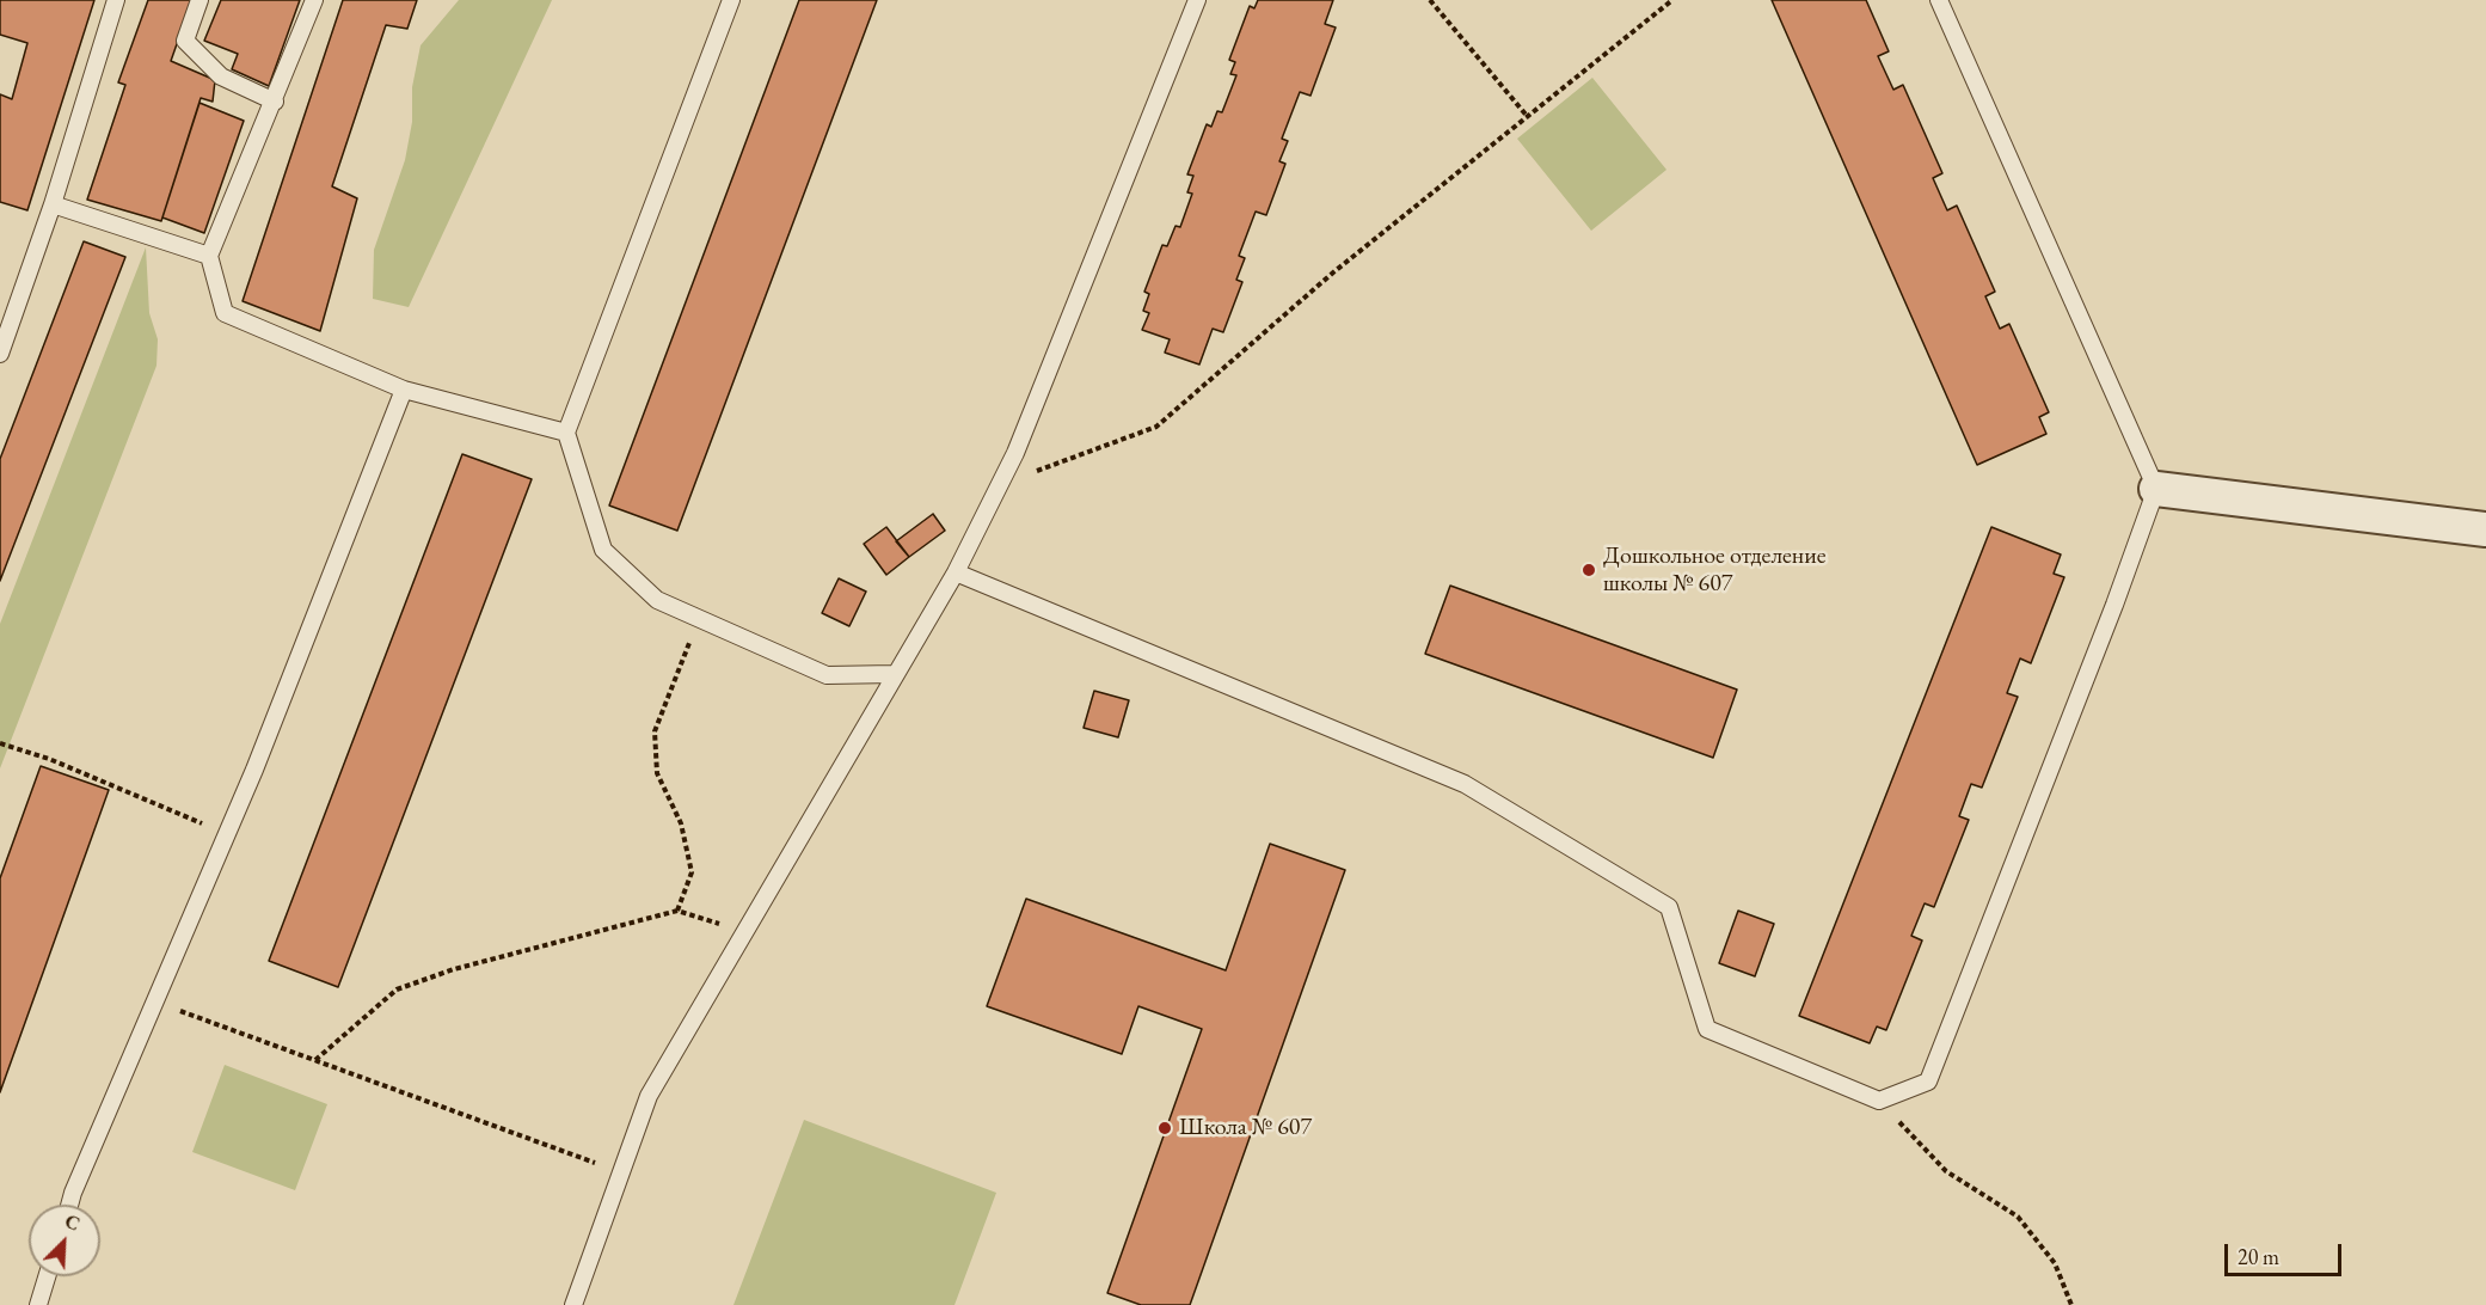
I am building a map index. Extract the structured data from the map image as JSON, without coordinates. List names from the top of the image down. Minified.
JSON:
{"places":["Дошкольное отделение школы № 607","Школа № 607"],"scale_bar":"20 m","north":"top right"}
